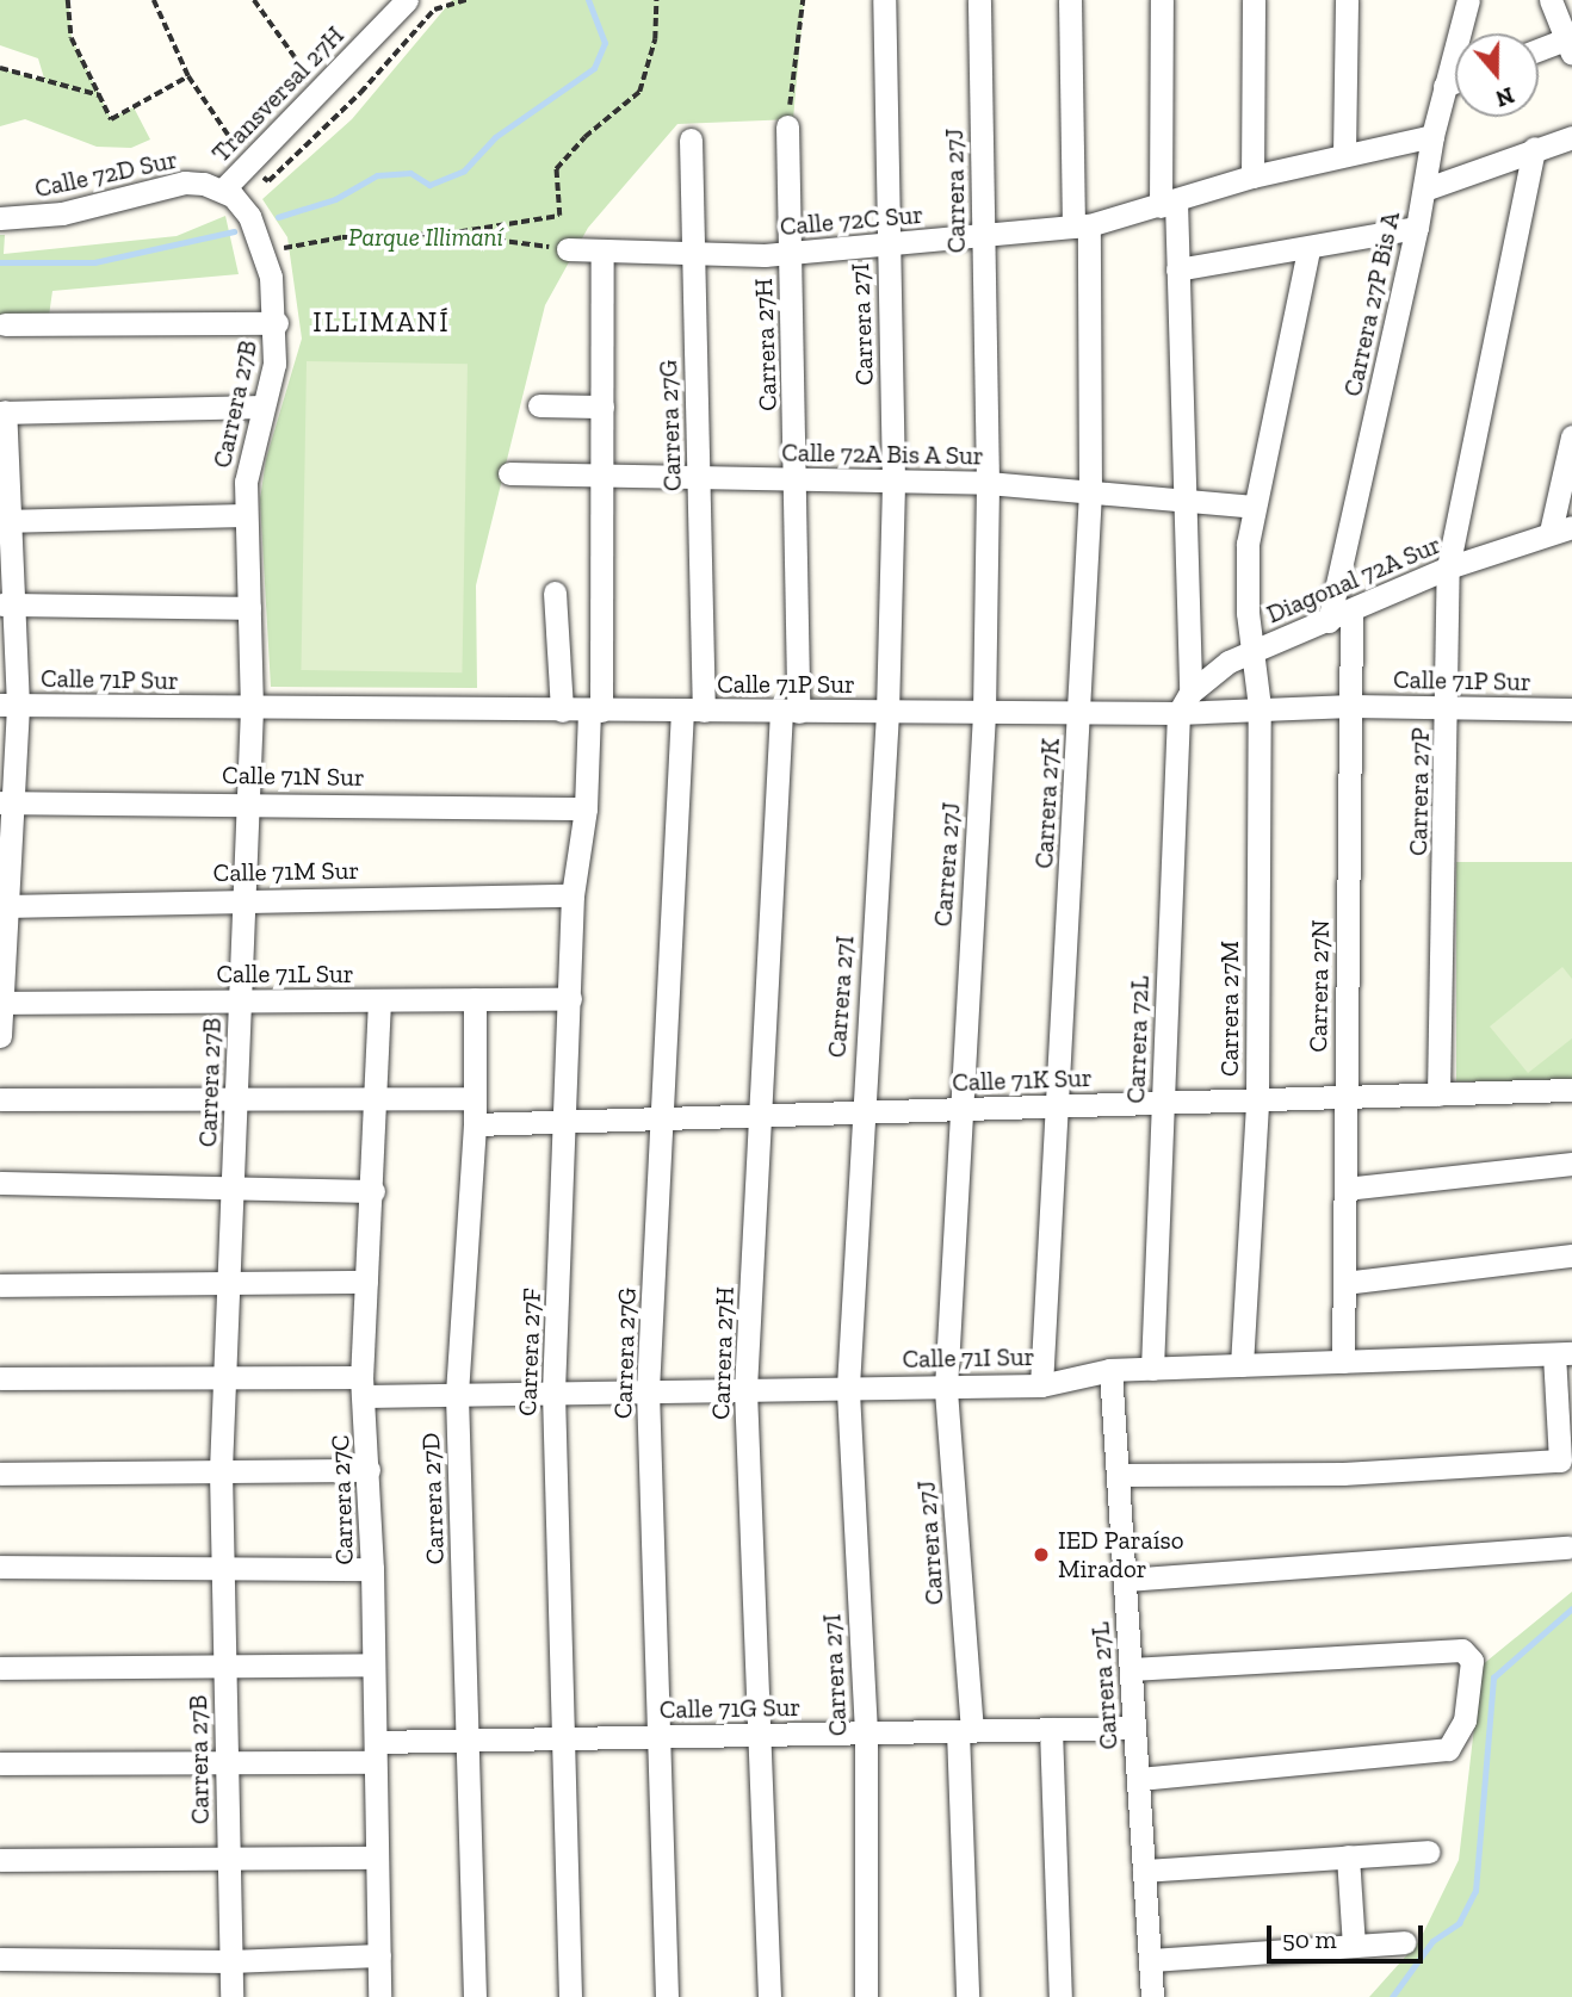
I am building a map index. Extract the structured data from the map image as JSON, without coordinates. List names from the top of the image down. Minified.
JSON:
{"streets":{"street":["Transversal 27H","Calle 72D Sur","Carrera 27J","Calle 72C Sur","Carrera 27P Bis A","Carrera 27I","Carrera 27H","Carrera 27B","Carrera 27G","Calle 72A Bis A Sur","Diagonal 72A Sur","Calle 71P Sur","Calle 71N Sur","Carrera 27P","Carrera 27K","Calle 71M Sur","Calle 71L Sur","Carrera 27N","Carrera 27M","Carrera 72L","Calle 71K Sur","Carrera 27F","Calle 71I Sur","Carrera 27D","Carrera 27C","Carrera 27L","Calle 71G Sur"]},"crossings":[["Transversal 27H","Calle 72D Sur"],["Transversal 27H","Carrera 27B"],["Calle 72D Sur","Carrera 27B"],["Carrera 27J","Calle 72C Sur"],["Carrera 27J","Calle 72A Bis A Sur"],["Carrera 27J","Calle 71P Sur"],["Carrera 27J","Calle 71K Sur"],["Carrera 27J","Calle 71I Sur"],["Carrera 27J","Calle 71G Sur"],["Calle 72C Sur","Carrera 27P Bis A"],["Calle 72C Sur","Carrera 27I"],["Calle 72C Sur","Carrera 27H"],["Calle 72C Sur","Carrera 27G"],["Calle 72C Sur","Carrera 27K"],["Calle 72C Sur","Carrera 27F"],["Carrera 27P Bis A","Diagonal 72A Sur"],["Carrera 27I","Calle 72A Bis A Sur"],["Carrera 27I","Calle 71P Sur"],["Carrera 27I","Calle 71K Sur"],["Carrera 27I","Calle 71I Sur"],["Carrera 27I","Calle 71G Sur"],["Carrera 27H","Calle 72A Bis A Sur"],["Carrera 27H","Calle 71P Sur"],["Carrera 27H","Calle 71K Sur"],["Carrera 27H","Calle 71I Sur"],["Carrera 27H","Calle 71G Sur"],["Carrera 27B","Calle 71P Sur"],["Carrera 27B","Calle 71N Sur"],["Carrera 27B","Calle 71M Sur"],["Carrera 27B","Calle 71L Sur"],["Carrera 27B","Calle 71I Sur"],["Carrera 27B","Calle 71G Sur"],["Carrera 27G","Calle 72A Bis A Sur"],["Carrera 27G","Calle 71P Sur"],["Carrera 27G","Calle 71K Sur"],["Carrera 27G","Calle 71I Sur"],["Carrera 27G","Calle 71G Sur"],["Calle 72A Bis A Sur","Carrera 27K"],["Calle 72A Bis A Sur","Carrera 27M"],["Calle 72A Bis A Sur","Carrera 27F"],["Diagonal 72A Sur","Calle 71P Sur"],["Diagonal 72A Sur","Carrera 27P"],["Diagonal 72A Sur","Carrera 27N"],["Diagonal 72A Sur","Carrera 27M"],["Diagonal 72A Sur","Carrera 72L"],["Calle 71P Sur","Carrera 27P"],["Calle 71P Sur","Carrera 27K"],["Calle 71P Sur","Carrera 27N"],["Calle 71P Sur","Carrera 27M"],["Calle 71P Sur","Carrera 72L"],["Calle 71P Sur","Carrera 27F"],["Calle 71N Sur","Carrera 27F"],["Carrera 27P","Calle 71K Sur"],["Carrera 27K","Calle 71K Sur"],["Carrera 27K","Calle 71I Sur"],["Calle 71M Sur","Carrera 27F"],["Calle 71L Sur","Carrera 27F"],["Calle 71L Sur","Carrera 27D"],["Calle 71L Sur","Carrera 27C"],["Carrera 27N","Calle 71K Sur"],["Carrera 27N","Calle 71I Sur"],["Carrera 27M","Calle 71K Sur"],["Carrera 27M","Calle 71I Sur"],["Carrera 72L","Calle 71K Sur"],["Carrera 72L","Calle 71I Sur"],["Calle 71K Sur","Carrera 27F"],["Calle 71K Sur","Carrera 27D"],["Carrera 27F","Calle 71I Sur"],["Carrera 27F","Calle 71G Sur"],["Calle 71I Sur","Carrera 27D"],["Calle 71I Sur","Carrera 27C"],["Calle 71I Sur","Carrera 27L"],["Carrera 27D","Calle 71G Sur"],["Carrera 27C","Calle 71G Sur"],["Carrera 27L","Calle 71G Sur"]],"districts":["ILLIMANÍ"],"parks":["Parque Illimaní"],"places":["IED Paraíso Mirador"],"scale_bar":"50 m","north":"bottom"}
